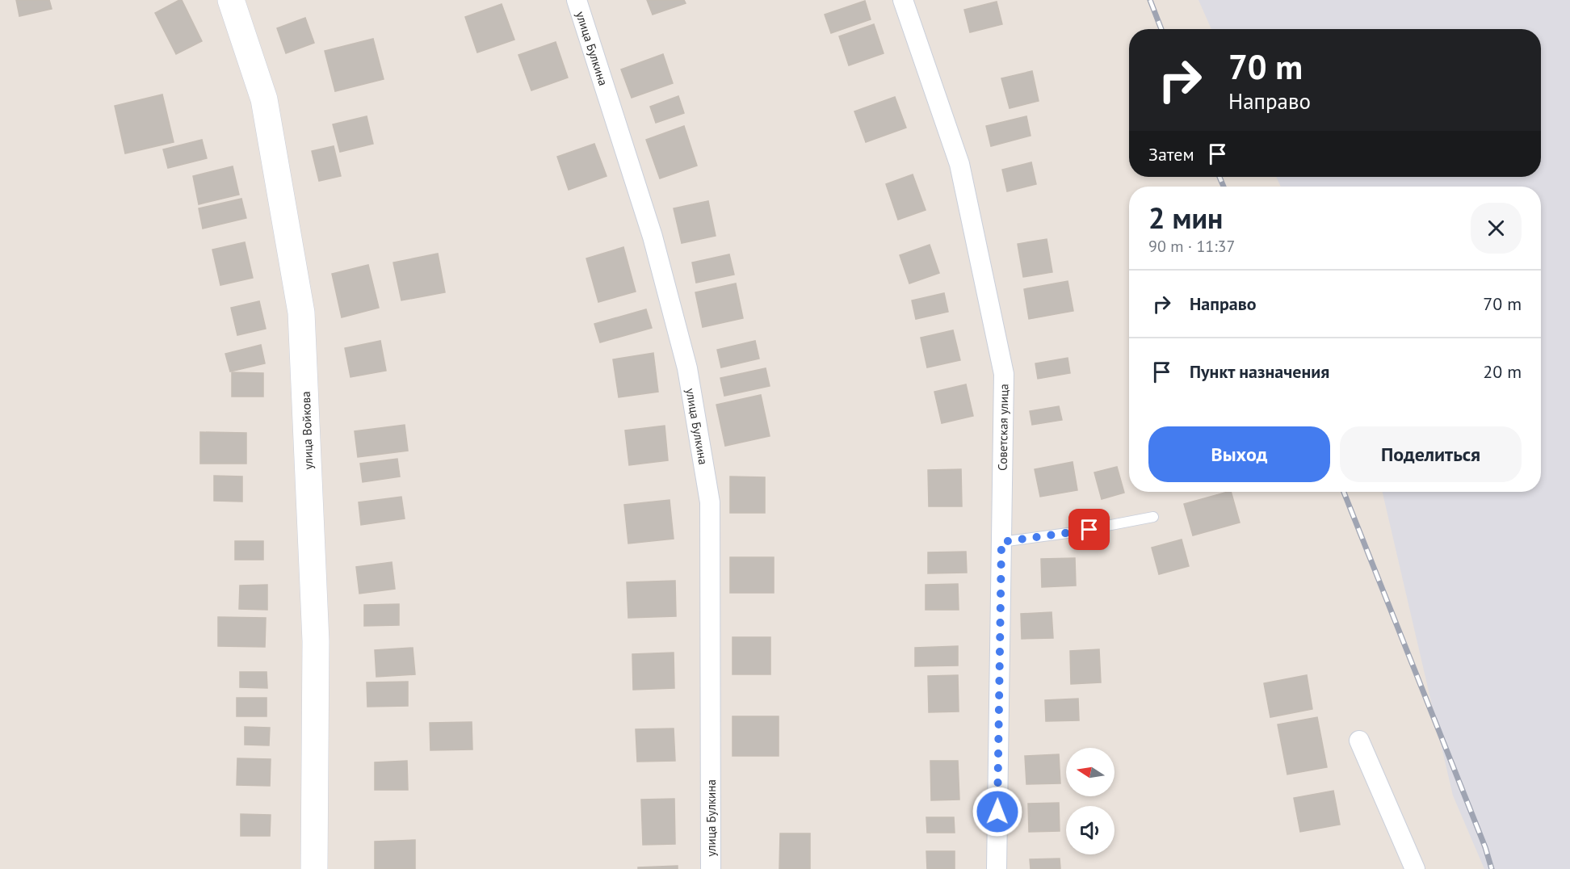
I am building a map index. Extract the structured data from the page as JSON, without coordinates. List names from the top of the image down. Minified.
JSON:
{"streets":{"main road":["улица Войкова"],"street":["улица Булкина","Советская улица"]},"north":"left","page":{"turn":["70 m","Направо"],"then":"Затем","heading":["2 мин","90 m · 11:37"],"list":[{"name":"Направо","value":"70 m"},{"name":"Пункт назначения","value":"20 m"}],"buttons":["Выход","Поделиться"]}}
